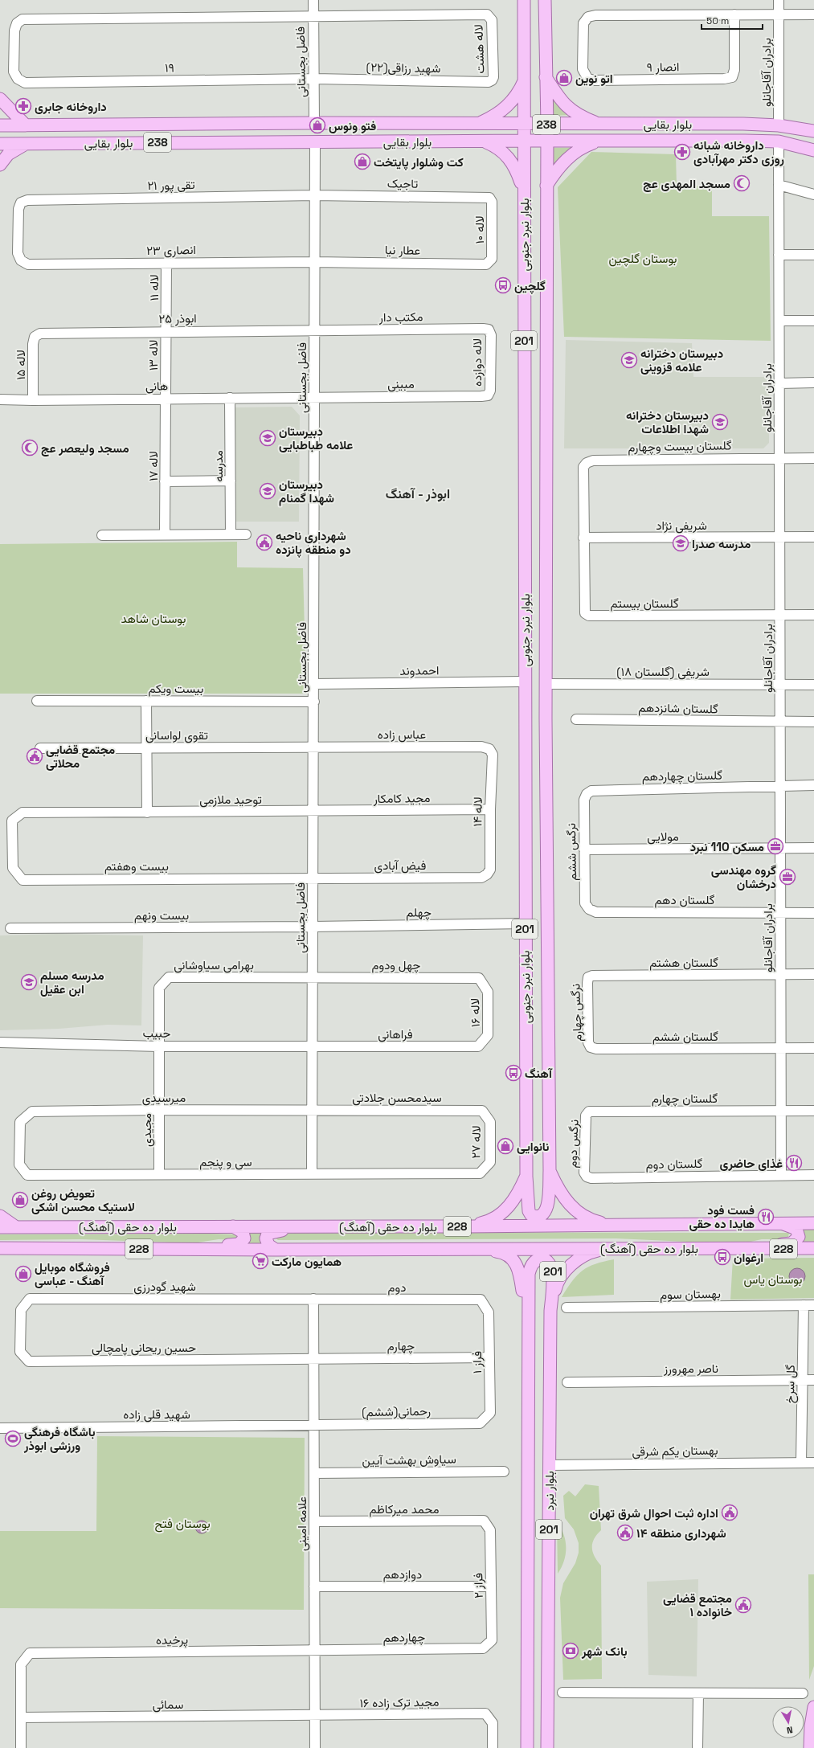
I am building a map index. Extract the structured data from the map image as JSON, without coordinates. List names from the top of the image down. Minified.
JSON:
{"streets":{"main road":["بلوار بقایی","238","بلوار نبرد جنوبی","201","بلوار ده حقی (آهنگ)","228","بلوار نبرد"],"street":["لاله هشت","فاضل بجستانی","انصار ۹","۱۹","شهید رزاقی(۲۲)","برادران آقاجانلو","تاجیک","تقی پور ۲۱","لاله ۱۰","انصاری ۲۳","عطار نیا","لاله ۱۱","مکتب دار","ابوذر ۲۵","لاله ۱۳","لاله دوازده","لاله ۱۵","مبینی","هانی","گلستان بیست وچهارم","لاله ۱۷","مدرسه","شریفی نژاد","گلستان بیستم","احمدوند","شریفی (گلستان ۱۸)","بیست ویکم","گلستان شانزدهم","عباس زاده","تقوی لواسانی","گلستان چهاردهم","مجید کامکار","توحید ملازمی","لاله ۱۴","مولایی","نرگس ششم","فیض آبادی","بیست وهفتم","گلستان دهم","چهلم","بیست ونهم","گلستان هشتم","بهرامی سیاوشانی","چهل ودوم","لاله ۱۶","نرگس چهارم","حبیب","فراهانی","گلستان ششم","میرسیدی","سیدمحسن جلادتی","گلستان چهارم","مجیدی","لاله ۲۷","نرگس دوم","سی و پنجم","گلستان دوم","شهید گودرزی","دوم","بهستان سوم","چهارم","حسین ریحانی پامچالی","فراز ۱","ناصر مهرورز","گل سرخ","رحمانی(ششم)","شهید قلی زاده","بهستان یکم شرقی","سیاوش بهشت آیین","محمد میرکاظم","علامه امینی","دوازدهم","فراز ۲","چهاردهم","پرخیده","مجید ترک زاده ۱۶","سمائی"]},"crossings":[["لاله هشت","فاضل بجستانی"],["لاله هشت","۱۹"],["لاله هشت","شهید رزاقی(۲۲)"],["فاضل بجستانی","۱۹"],["فاضل بجستانی","شهید رزاقی(۲۲)"],["فاضل بجستانی","بلوار بقایی"],["فاضل بجستانی","تاجیک"],["فاضل بجستانی","تقی پور ۲۱"],["فاضل بجستانی","انصاری ۲۳"],["فاضل بجستانی","عطار نیا"],["فاضل بجستانی","مکتب دار"],["فاضل بجستانی","ابوذر ۲۵"],["فاضل بجستانی","مبینی"],["فاضل بجستانی","هانی"],["فاضل بجستانی","احمدوند"],["فاضل بجستانی","بیست ویکم"],["فاضل بجستانی","عباس زاده"],["فاضل بجستانی","تقوی لواسانی"],["فاضل بجستانی","مجید کامکار"],["فاضل بجستانی","توحید ملازمی"],["فاضل بجستانی","فیض آبادی"],["فاضل بجستانی","بیست وهفتم"],["فاضل بجستانی","چهلم"],["فاضل بجستانی","بیست ونهم"],["فاضل بجستانی","بهرامی سیاوشانی"],["فاضل بجستانی","چهل ودوم"],["فاضل بجستانی","حبیب"],["فاضل بجستانی","فراهانی"],["فاضل بجستانی","میرسیدی"],["فاضل بجستانی","سیدمحسن جلادتی"],["فاضل بجستانی","سی و پنجم"],["۱۹","شهید رزاقی(۲۲)"],["برادران آقاجانلو","بلوار بقایی"],["برادران آقاجانلو","گلستان بیست وچهارم"],["برادران آقاجانلو","شریفی نژاد"],["برادران آقاجانلو","گلستان بیستم"],["برادران آقاجانلو","شریفی (گلستان ۱۸)"],["برادران آقاجانلو","گلستان شانزدهم"],["برادران آقاجانلو","گلستان چهاردهم"],["برادران آقاجانلو","مولایی"],["برادران آقاجانلو","گلستان دهم"],["برادران آقاجانلو","گلستان هشتم"],["برادران آقاجانلو","گلستان ششم"],["برادران آقاجانلو","گلستان چهارم"],["برادران آقاجانلو","گلستان دوم"],["بلوار بقایی","بلوار نبرد جنوبی"],["تاجیک","تقی پور ۲۱"],["تاجیک","لاله ۱۰"],["تقی پور ۲۱","انصاری ۲۳"],["لاله ۱۰","عطار نیا"],["بلوار نبرد جنوبی","201"],["بلوار نبرد جنوبی","احمدوند"],["بلوار نبرد جنوبی","شریفی (گلستان ۱۸)"],["بلوار نبرد جنوبی","چهلم"],["بلوار نبرد جنوبی","بلوار ده حقی (آهنگ)"],["انصاری ۲۳","عطار نیا"],["انصاری ۲۳","لاله ۱۱"],["لاله ۱۱","ابوذر ۲۵"],["لاله ۱۱","لاله ۱۳"],["مکتب دار","ابوذر ۲۵"],["مکتب دار","لاله دوازده"],["ابوذر ۲۵","لاله ۱۳"],["ابوذر ۲۵","لاله ۱۵"],["201","بلوار نبرد"],["لاله ۱۳","هانی"],["لاله ۱۳","لاله ۱۷"],["لاله دوازده","مبینی"],["لاله ۱۵","هانی"],["مبینی","هانی"],["هانی","لاله ۱۷"],["هانی","مدرسه"],["گلستان بیست وچهارم","شریفی نژاد"],["گلستان بیست وچهارم","گلستان بیستم"],["شریفی نژاد","گلستان بیستم"],["عباس زاده","تقوی لواسانی"],["عباس زاده","لاله ۱۴"],["گلستان چهاردهم","نرگس ششم"],["مجید کامکار","توحید ملازمی"],["مجید کامکار","لاله ۱۴"],["توحید ملازمی","بیست وهفتم"],["لاله ۱۴","فیض آبادی"],["مولایی","نرگس ششم"],["نرگس ششم","گلستان دهم"],["فیض آبادی","بیست وهفتم"],["چهلم","بیست ونهم"],["گلستان هشتم","نرگس چهارم"],["بهرامی سیاوشانی","چهل ودوم"],["بهرامی سیاوشانی","حبیب"],["بهرامی سیاوشانی","مجیدی"],["چهل ودوم","لاله ۱۶"],["لاله ۱۶","فراهانی"],["نرگس چهارم","گلستان ششم"],["حبیب","فراهانی"],["حبیب","مجیدی"],["میرسیدی","سیدمحسن جلادتی"],["میرسیدی","مجیدی"],["میرسیدی","سی و پنجم"],["سیدمحسن جلادتی","لاله ۲۷"],["گلستان چهارم","نرگس دوم"],["مجیدی","سی و پنجم"],["لاله ۲۷","سی و پنجم"],["نرگس دوم","گلستان دوم"],["شهید گودرزی","دوم"],["شهید گودرزی","حسین ریحانی پامچالی"],["شهید گودرزی","علامه امینی"],["دوم","فراز ۱"],["دوم","علامه امینی"],["بهستان سوم","گل سرخ"],["چهارم","حسین ریحانی پامچالی"],["چهارم","فراز ۱"],["چهارم","علامه امینی"],["حسین ریحانی پامچالی","علامه امینی"],["فراز ۱","رحمانی(ششم)"],["ناصر مهرورز","گل سرخ"],["گل سرخ","بهستان یکم شرقی"],["رحمانی(ششم)","شهید قلی زاده"],["رحمانی(ششم)","علامه امینی"],["شهید قلی زاده","علامه امینی"],["بهستان یکم شرقی","بلوار نبرد"],["سیاوش بهشت آیین","علامه امینی"],["محمد میرکاظم","علامه امینی"],["محمد میرکاظم","فراز ۲"],["علامه امینی","دوازدهم"],["علامه امینی","چهاردهم"],["علامه امینی","پرخیده"],["علامه امینی","مجید ترک زاده ۱۶"],["علامه امینی","سمائی"],["دوازدهم","فراز ۲"],["فراز ۲","چهاردهم"],["چهاردهم","پرخیده"],["پرخیده","سمائی"],["مجید ترک زاده ۱۶","سمائی"]],"districts":["ابوذر - آهنگ"],"parks":["بوستان گلچین","بوستان شاهد","بوستان یاس","بوستان فتح"],"places":{"shop":["اتو نوین","فتو ونوس","کت وشلوار پایتخت","نانوایی","تعویض روغن لاستیک محسن اشکی","فروشگاه موبایل آهنگ - عباسی"],"pharmacy":["داروخانه جابری","داروخانه شبانه روزی دکتر مهرآبادی"],"mosque":["مسجد المهدی عج","مسجد ولیعصر عج"],"bus stop":["گلچین","آهنگ","ارغوان"],"school or university":["دبیرستان دخترانه علامه قزوینی","دبیرستان دخترانه شهدا اطلاعات","دبیرستان علامه طباطبایی","دبیرستان شهدا گمنام","مدرسه صدرا","مدرسه مسلم ابن عقیل"],"public building":["شهرداری ناحیه دو منطقه پانزده","مجتمع قضایی محلاتی","اداره ثبت احوال شرق تهران","شهرداری منطقه ۱۴","مجتمع قضایی خانواده ۱"],"office":["مسکن 110 نبرد","گروه مهندسی درخشان"],"restaurant":["غذای حاضری","فست فود هایدا ده حقی"],"supermarket":["همایون مارکت"],"sports":["باشگاه فرهنگی ورزشی ابوذر"],"bank":["بانک شهر"]},"scale_bar":"50 m","north":"bottom"}
